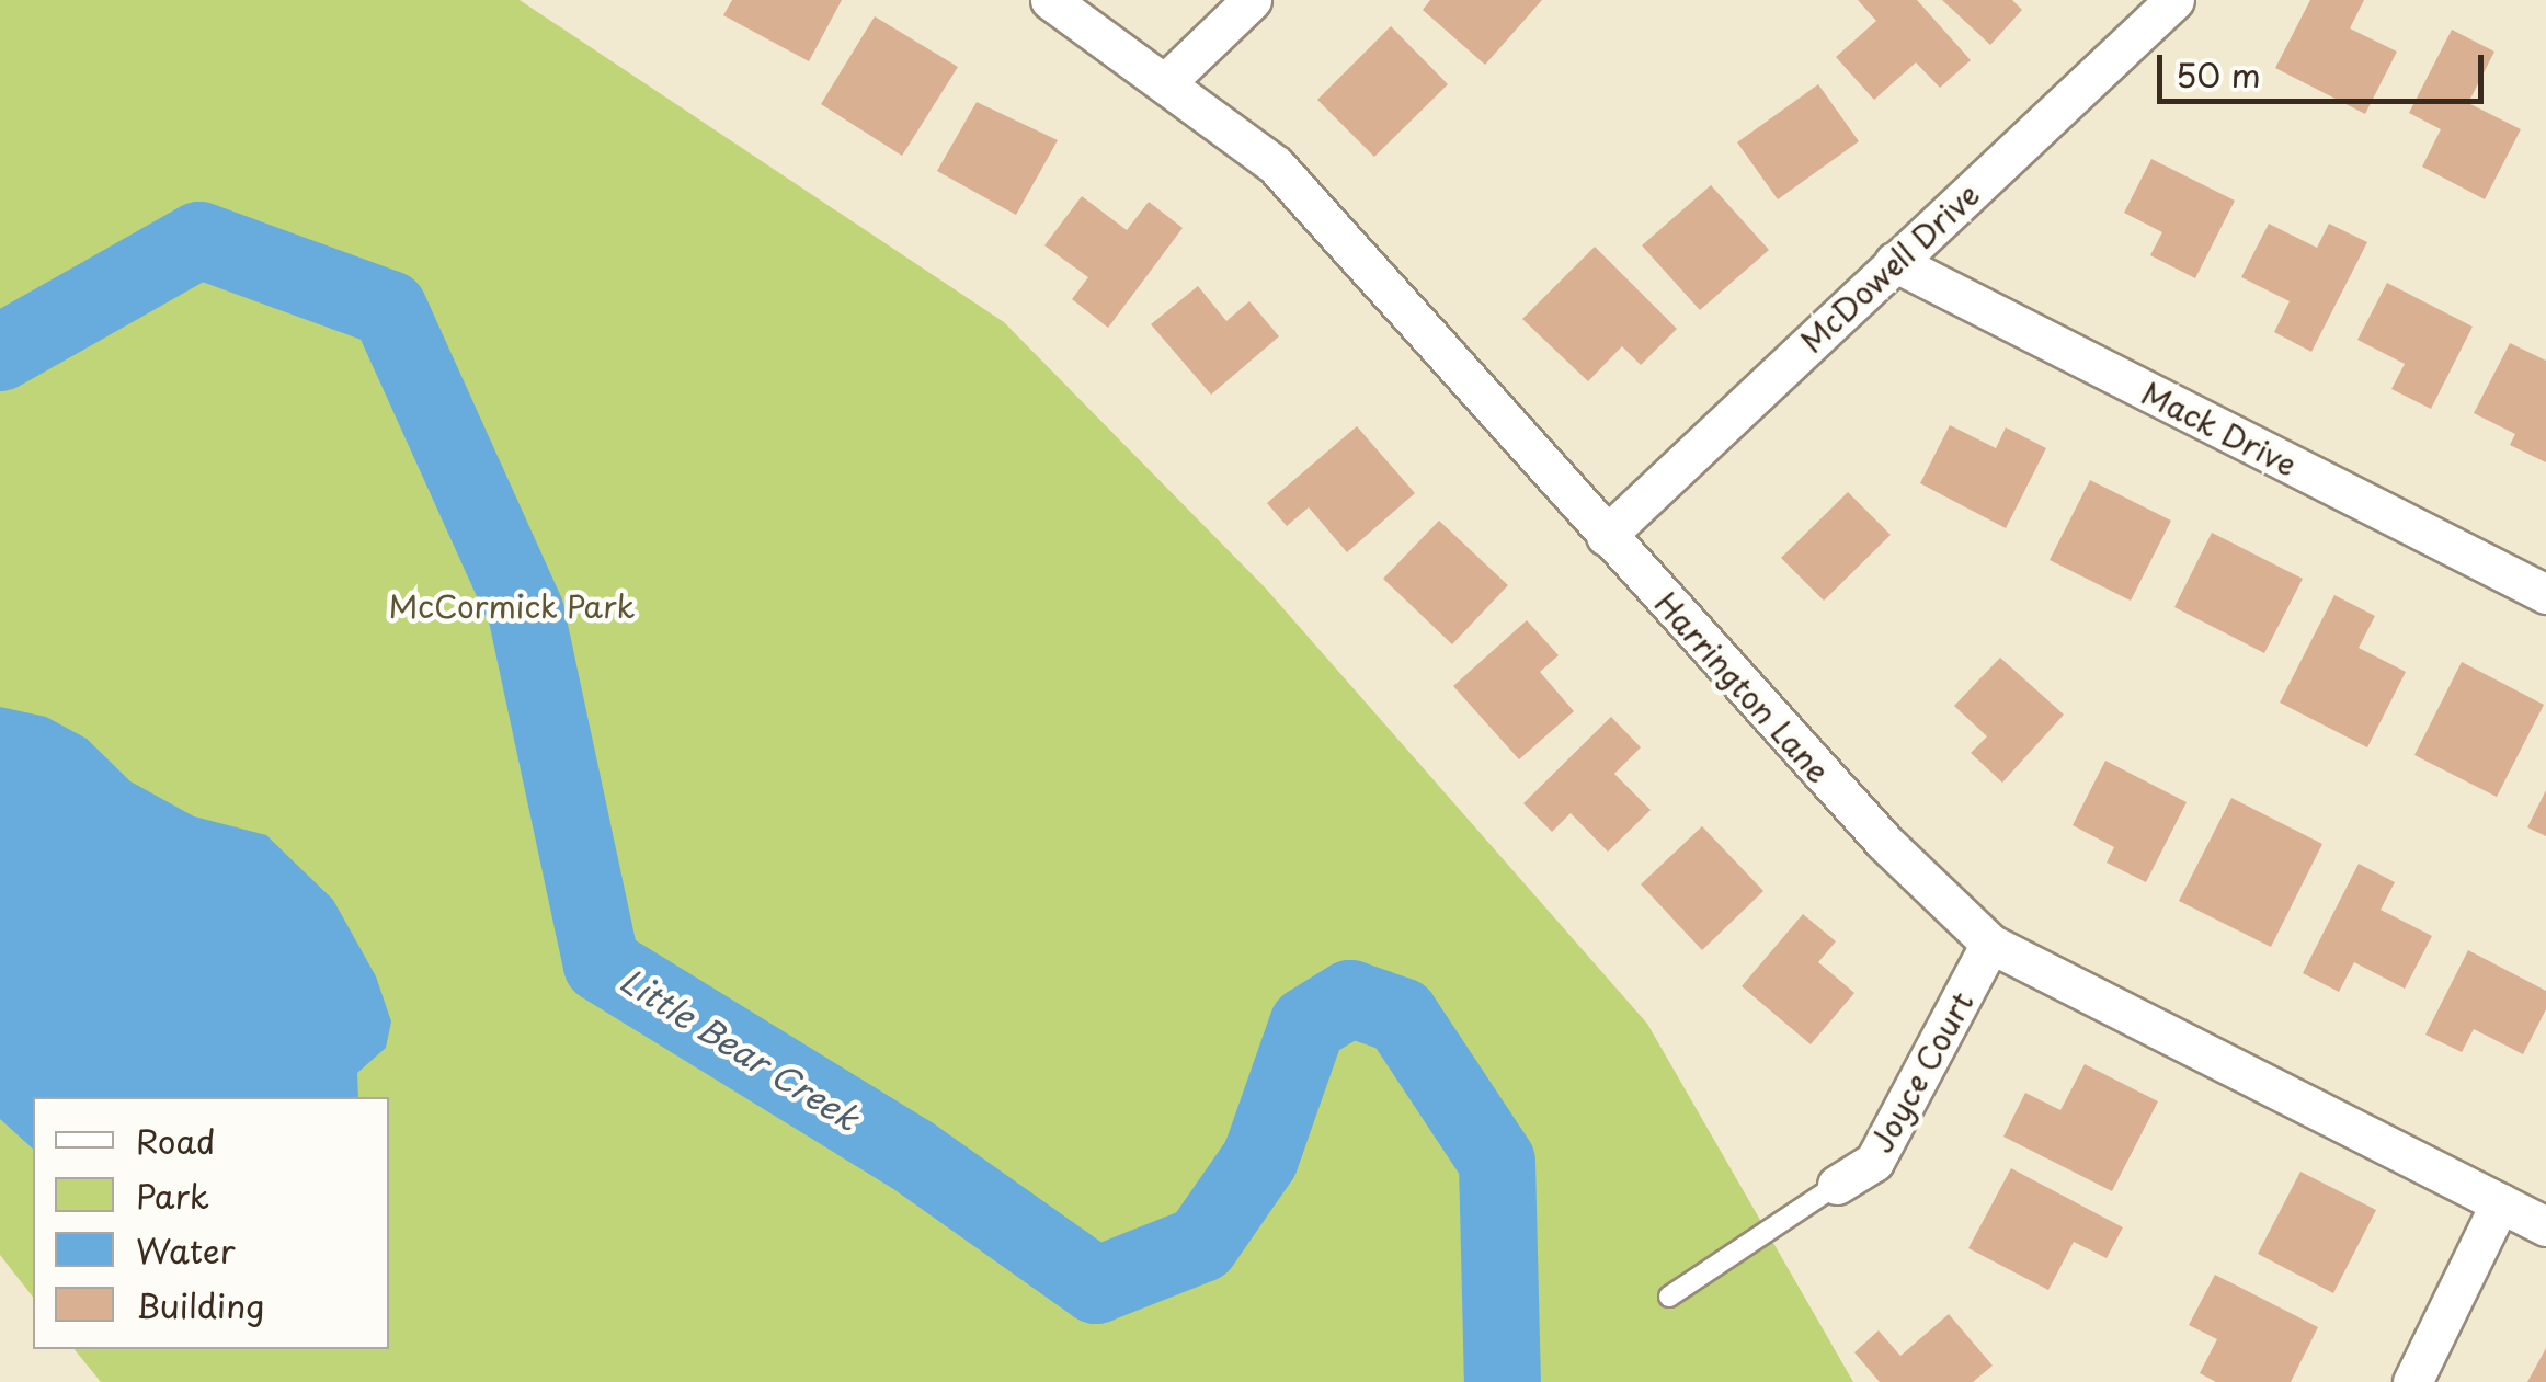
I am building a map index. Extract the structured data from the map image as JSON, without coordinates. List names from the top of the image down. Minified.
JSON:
{"streets":{"street":["McDowell Drive","Mack Drive","Harrington Lane","Joyce Court"]},"crossings":[["McDowell Drive","Mack Drive"],["McDowell Drive","Harrington Lane"],["Harrington Lane","Joyce Court"]],"water":["Little Bear Creek"],"parks":["McCormick Park"],"legend":["Road","Park","Water","Building"],"scale_bar":"50 m"}
